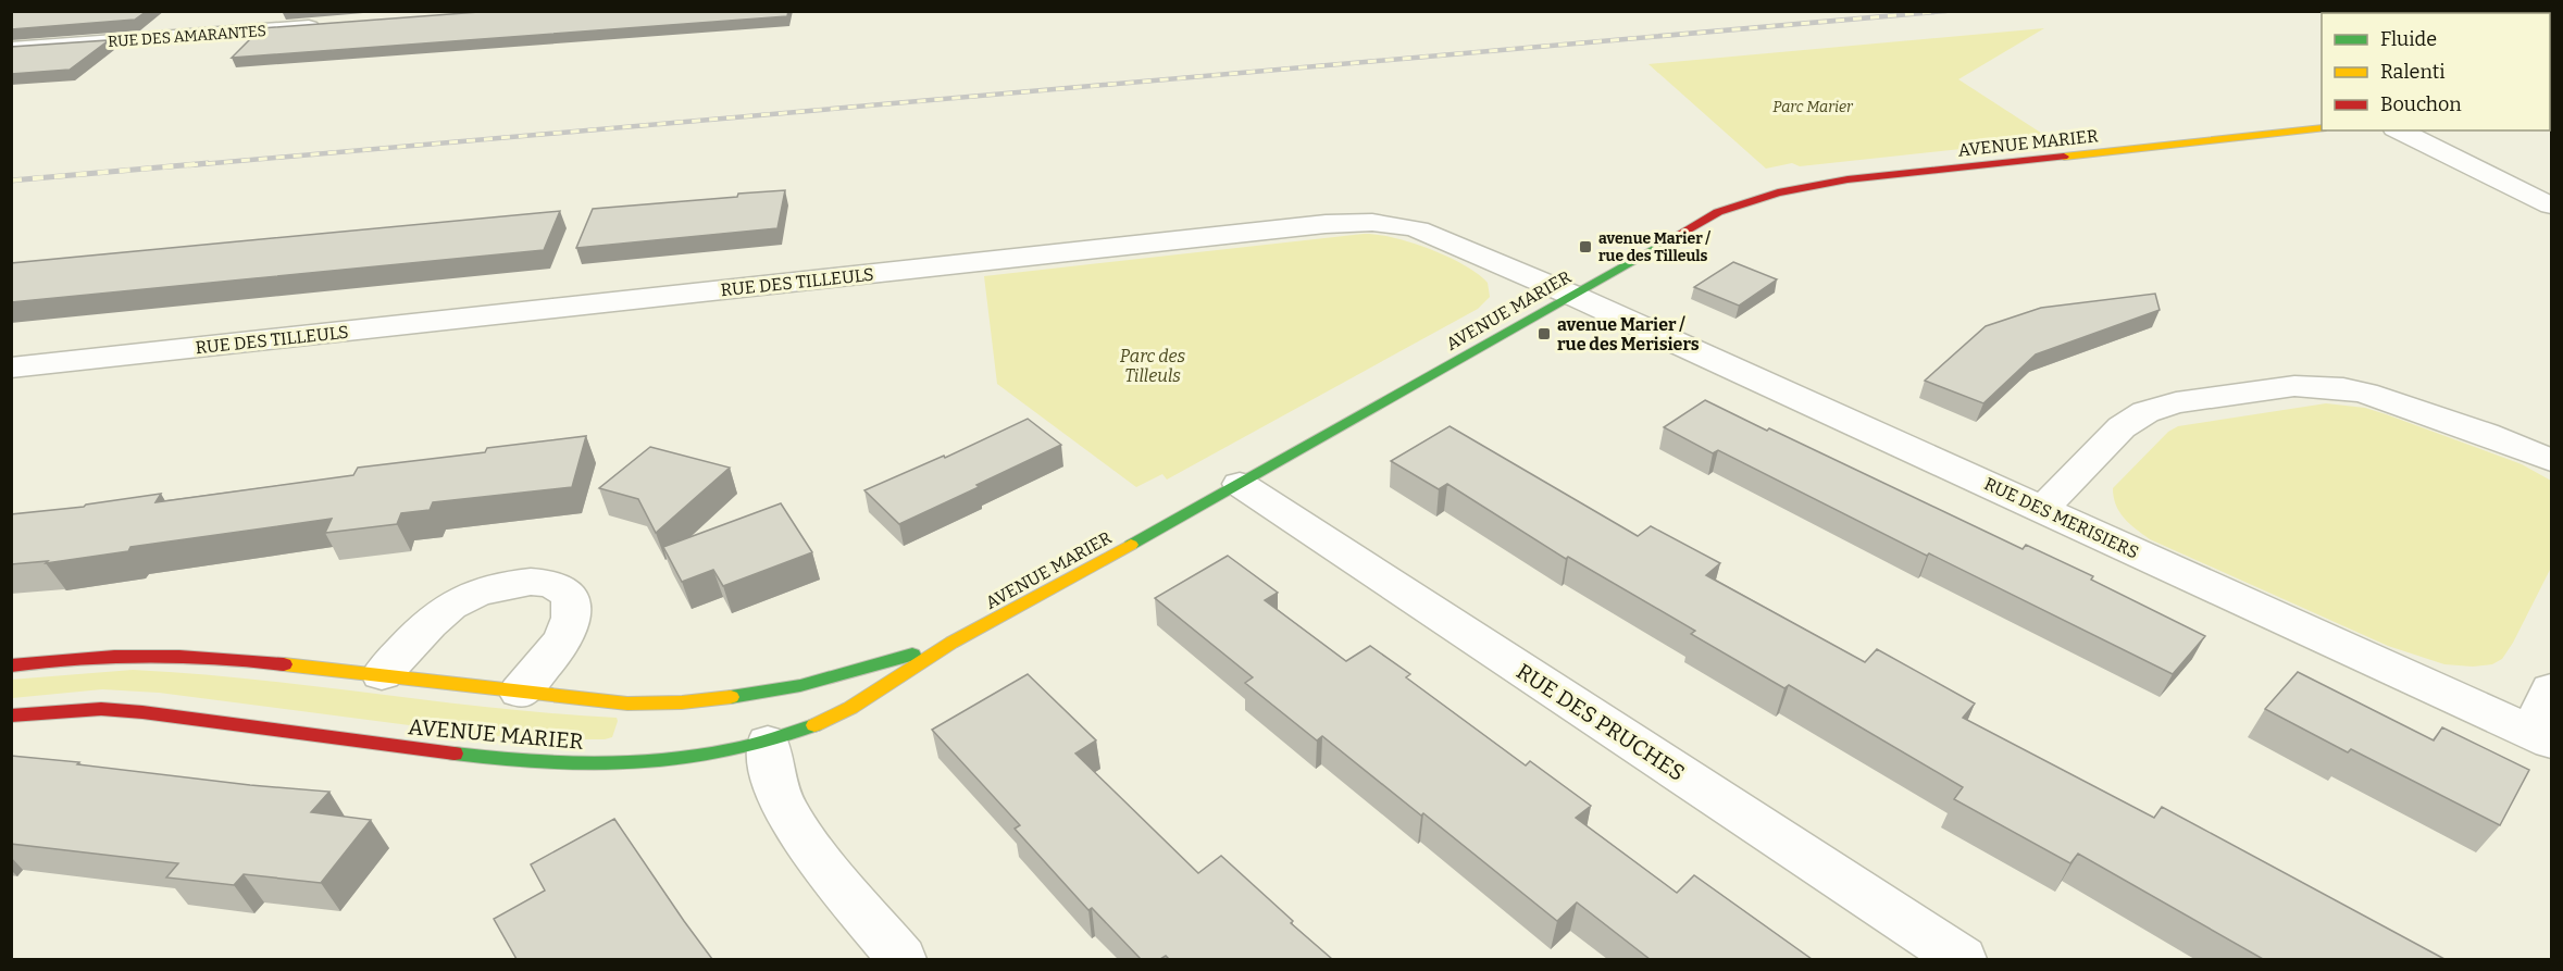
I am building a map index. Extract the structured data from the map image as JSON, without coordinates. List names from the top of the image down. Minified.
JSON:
{"streets":{"street":["RUE DES AMARANTES","AVENUE MARIER","RUE DES TILLEULS","RUE DES MERISIERS","RUE DES PRUCHES"]},"crossings":[["AVENUE MARIER","RUE DES TILLEULS"],["AVENUE MARIER","RUE DES MERISIERS"],["AVENUE MARIER","RUE DES PRUCHES"],["RUE DES TILLEULS","RUE DES MERISIERS"]],"parks":["Parc Marier","Parc des Tilleuls"],"places":{"transit":["avenue Marier / rue des Tilleuls","avenue Marier / rue des Merisiers"]},"legend":["Fluide","Ralenti","Bouchon"]}
